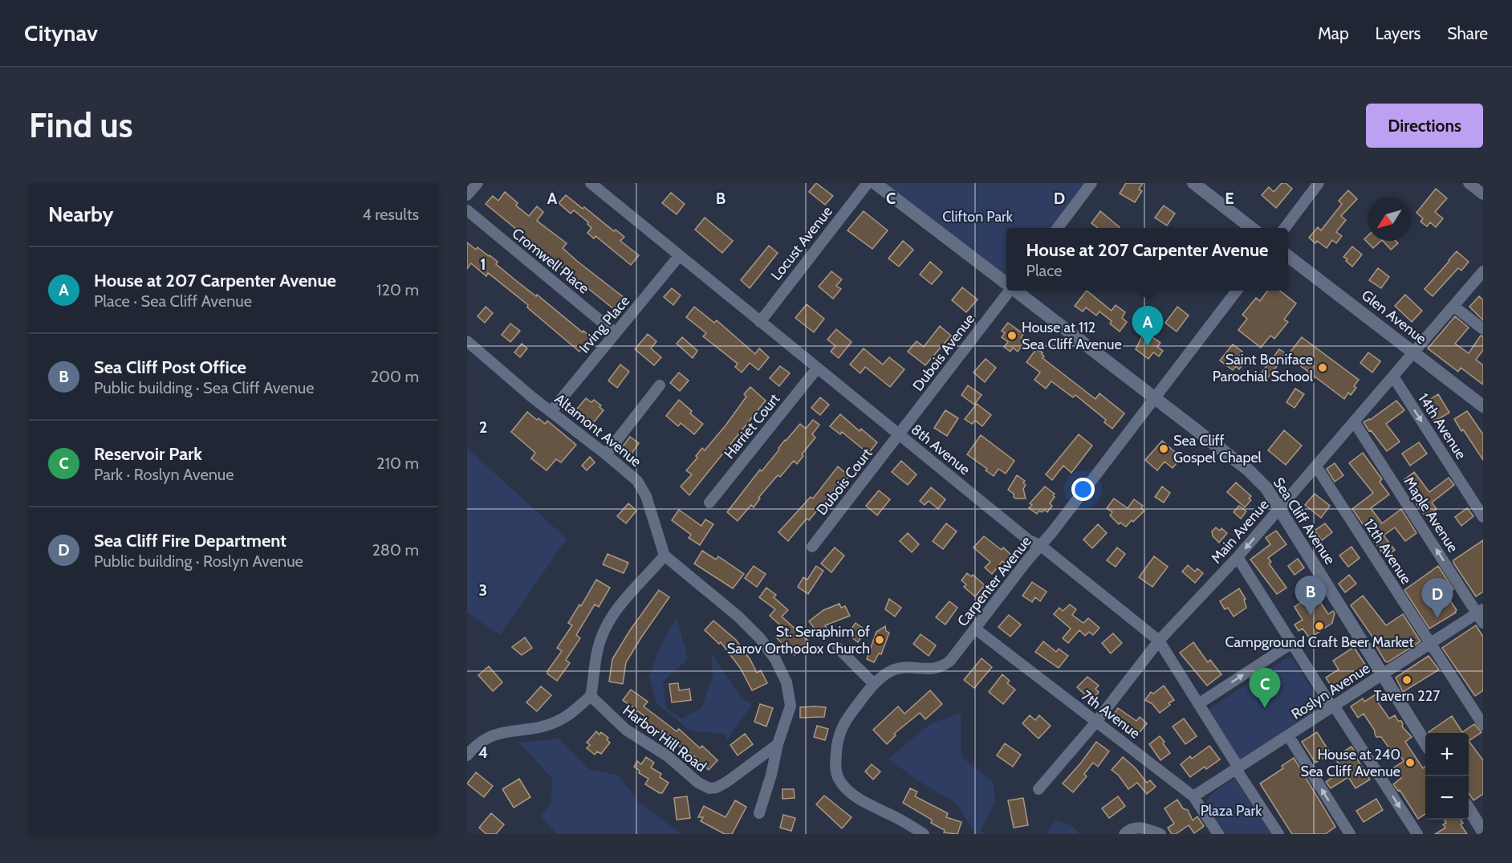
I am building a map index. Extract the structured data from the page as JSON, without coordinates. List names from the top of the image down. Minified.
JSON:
{"streets":{"street":["Locust Avenue","Cromwell Place","Glen Avenue","Irving Place","Dubois Avenue","Harriet Court","14th Avenue","Altamont Avenue","8th Avenue","Dubois Court","Maple Avenue","Sea Cliff Avenue","Main Avenue","12th Avenue","Carpenter Avenue","Roslyn Avenue","7th Avenue","Harbor Hill Road"]},"crossings":[["Locust Avenue","8th Avenue"],["Cromwell Place","Irving Place"],["Glen Avenue","Main Avenue"],["Irving Place","Altamont Avenue"],["Irving Place","8th Avenue"],["Dubois Avenue","8th Avenue"],["Dubois Avenue","Dubois Court"],["Harriet Court","8th Avenue"],["14th Avenue","Main Avenue"],["8th Avenue","Dubois Court"],["8th Avenue","Main Avenue"],["8th Avenue","Carpenter Avenue"],["8th Avenue","Roslyn Avenue"],["Maple Avenue","Main Avenue"],["Maple Avenue","Roslyn Avenue"],["Sea Cliff Avenue","Main Avenue"],["Sea Cliff Avenue","Carpenter Avenue"],["Sea Cliff Avenue","Roslyn Avenue"],["Main Avenue","12th Avenue"],["Main Avenue","7th Avenue"],["12th Avenue","Roslyn Avenue"],["Carpenter Avenue","7th Avenue"],["Roslyn Avenue","7th Avenue"]],"one_way":["14th Avenue","Maple Avenue"],"parks":["Clifton Park","Plaza Park"],"places":["House at 112 Sea Cliff Avenue","Saint Boniface Parochial School","Sea Cliff Gospel Chapel","Campground Craft Beer Market","St. Seraphim of Sarov Orthodox Church","Tavern 227","House at 240 Sea Cliff Avenue"],"north":"bottom left","page":{"header":"Citynav","nav":["Map","Layers","Share"],"buttons":"Directions","title":"Find us","heading":["Nearby","4 results"],"popup":["House at 207 Carpenter Avenue","Place"],"list":[{"mark":"A","name":"House at 207 Carpenter Avenue","note":"Place · Sea Cliff Avenue","value":"120 m"},{"mark":"B","name":"Sea Cliff Post Office","note":"Public building · Sea Cliff Avenue","value":"200 m"},{"mark":"C","name":"Reservoir Park","note":"Park · Roslyn Avenue","value":"210 m"},{"mark":"D","name":"Sea Cliff Fire Department","note":"Public building · Roslyn Avenue","value":"280 m"}],"pins":["A","B","D","C"],"map_buttons":["+","−"]},"grid":{"columns":["A","B","C","D","E"],"rows":["1","2","3","4"]}}
